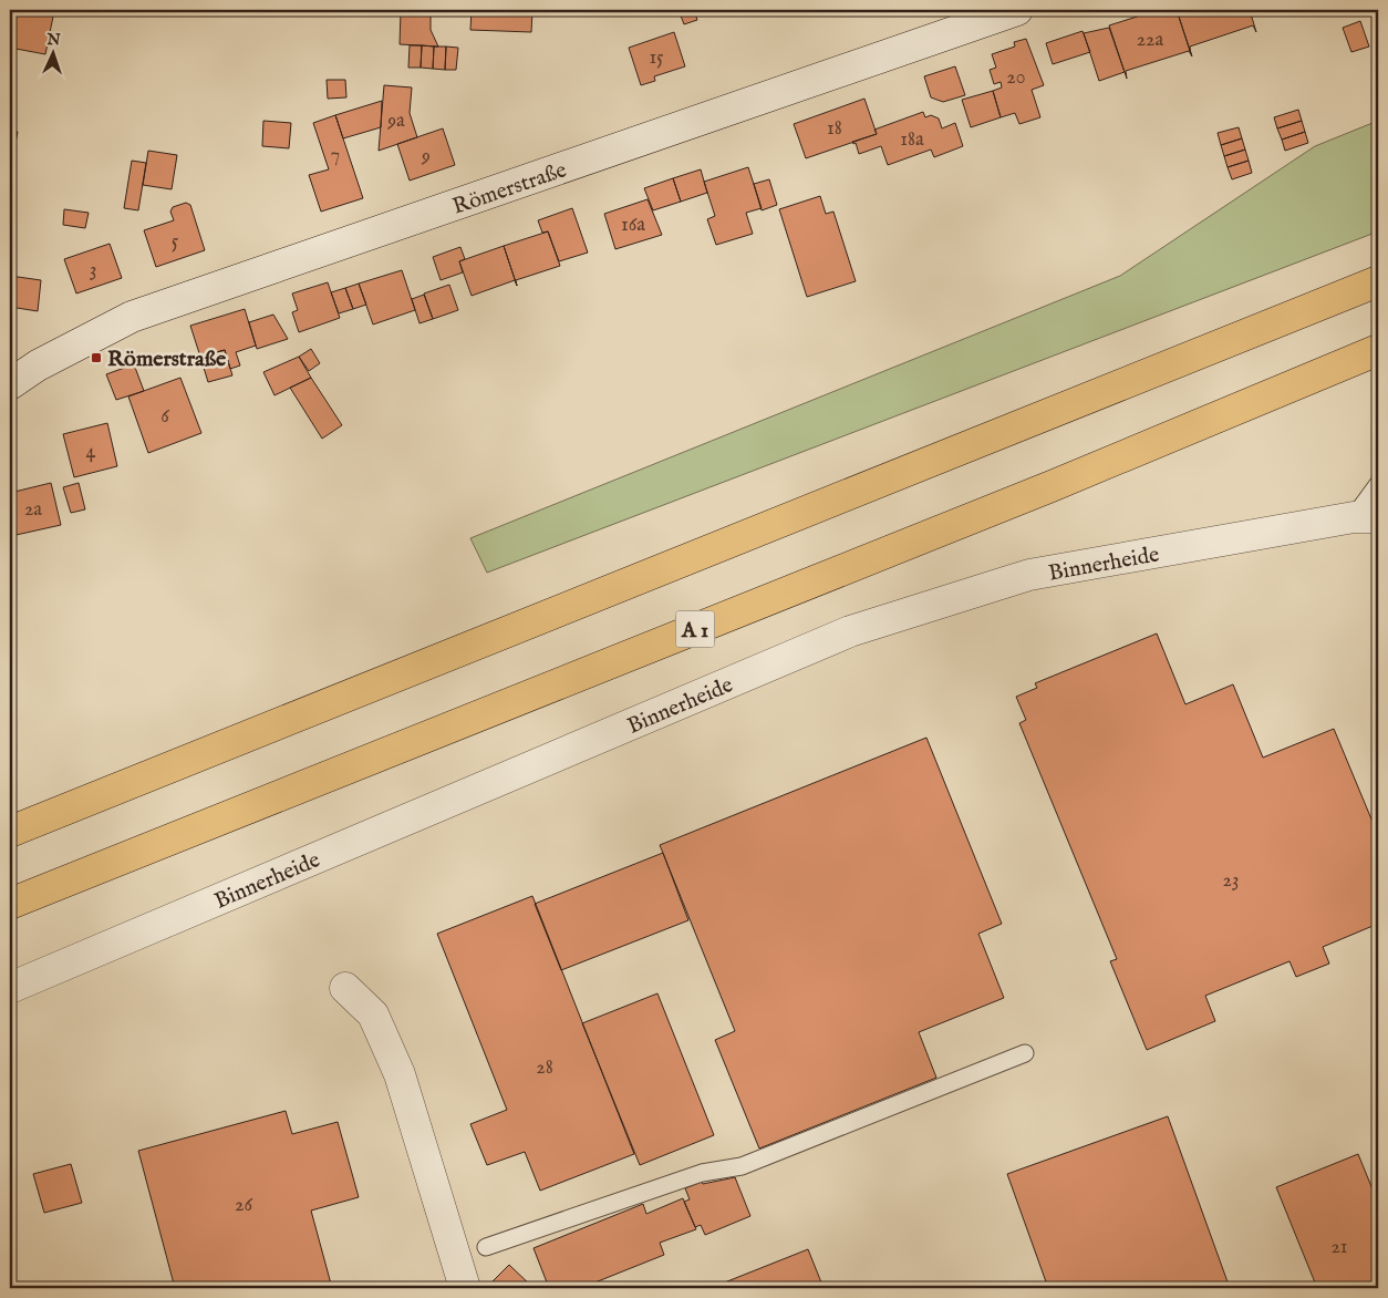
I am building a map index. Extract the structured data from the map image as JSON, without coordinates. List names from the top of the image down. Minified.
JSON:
{"streets":{"highway":["A 1"],"street":["Römerstraße","Binnerheide"]},"places":{"transit":["Römerstraße"]},"house_numbers":["22a","15","20","9a","18","18a","7","9","16a","5","3","6","4","2a","23","28","26","21"],"north":"top"}
